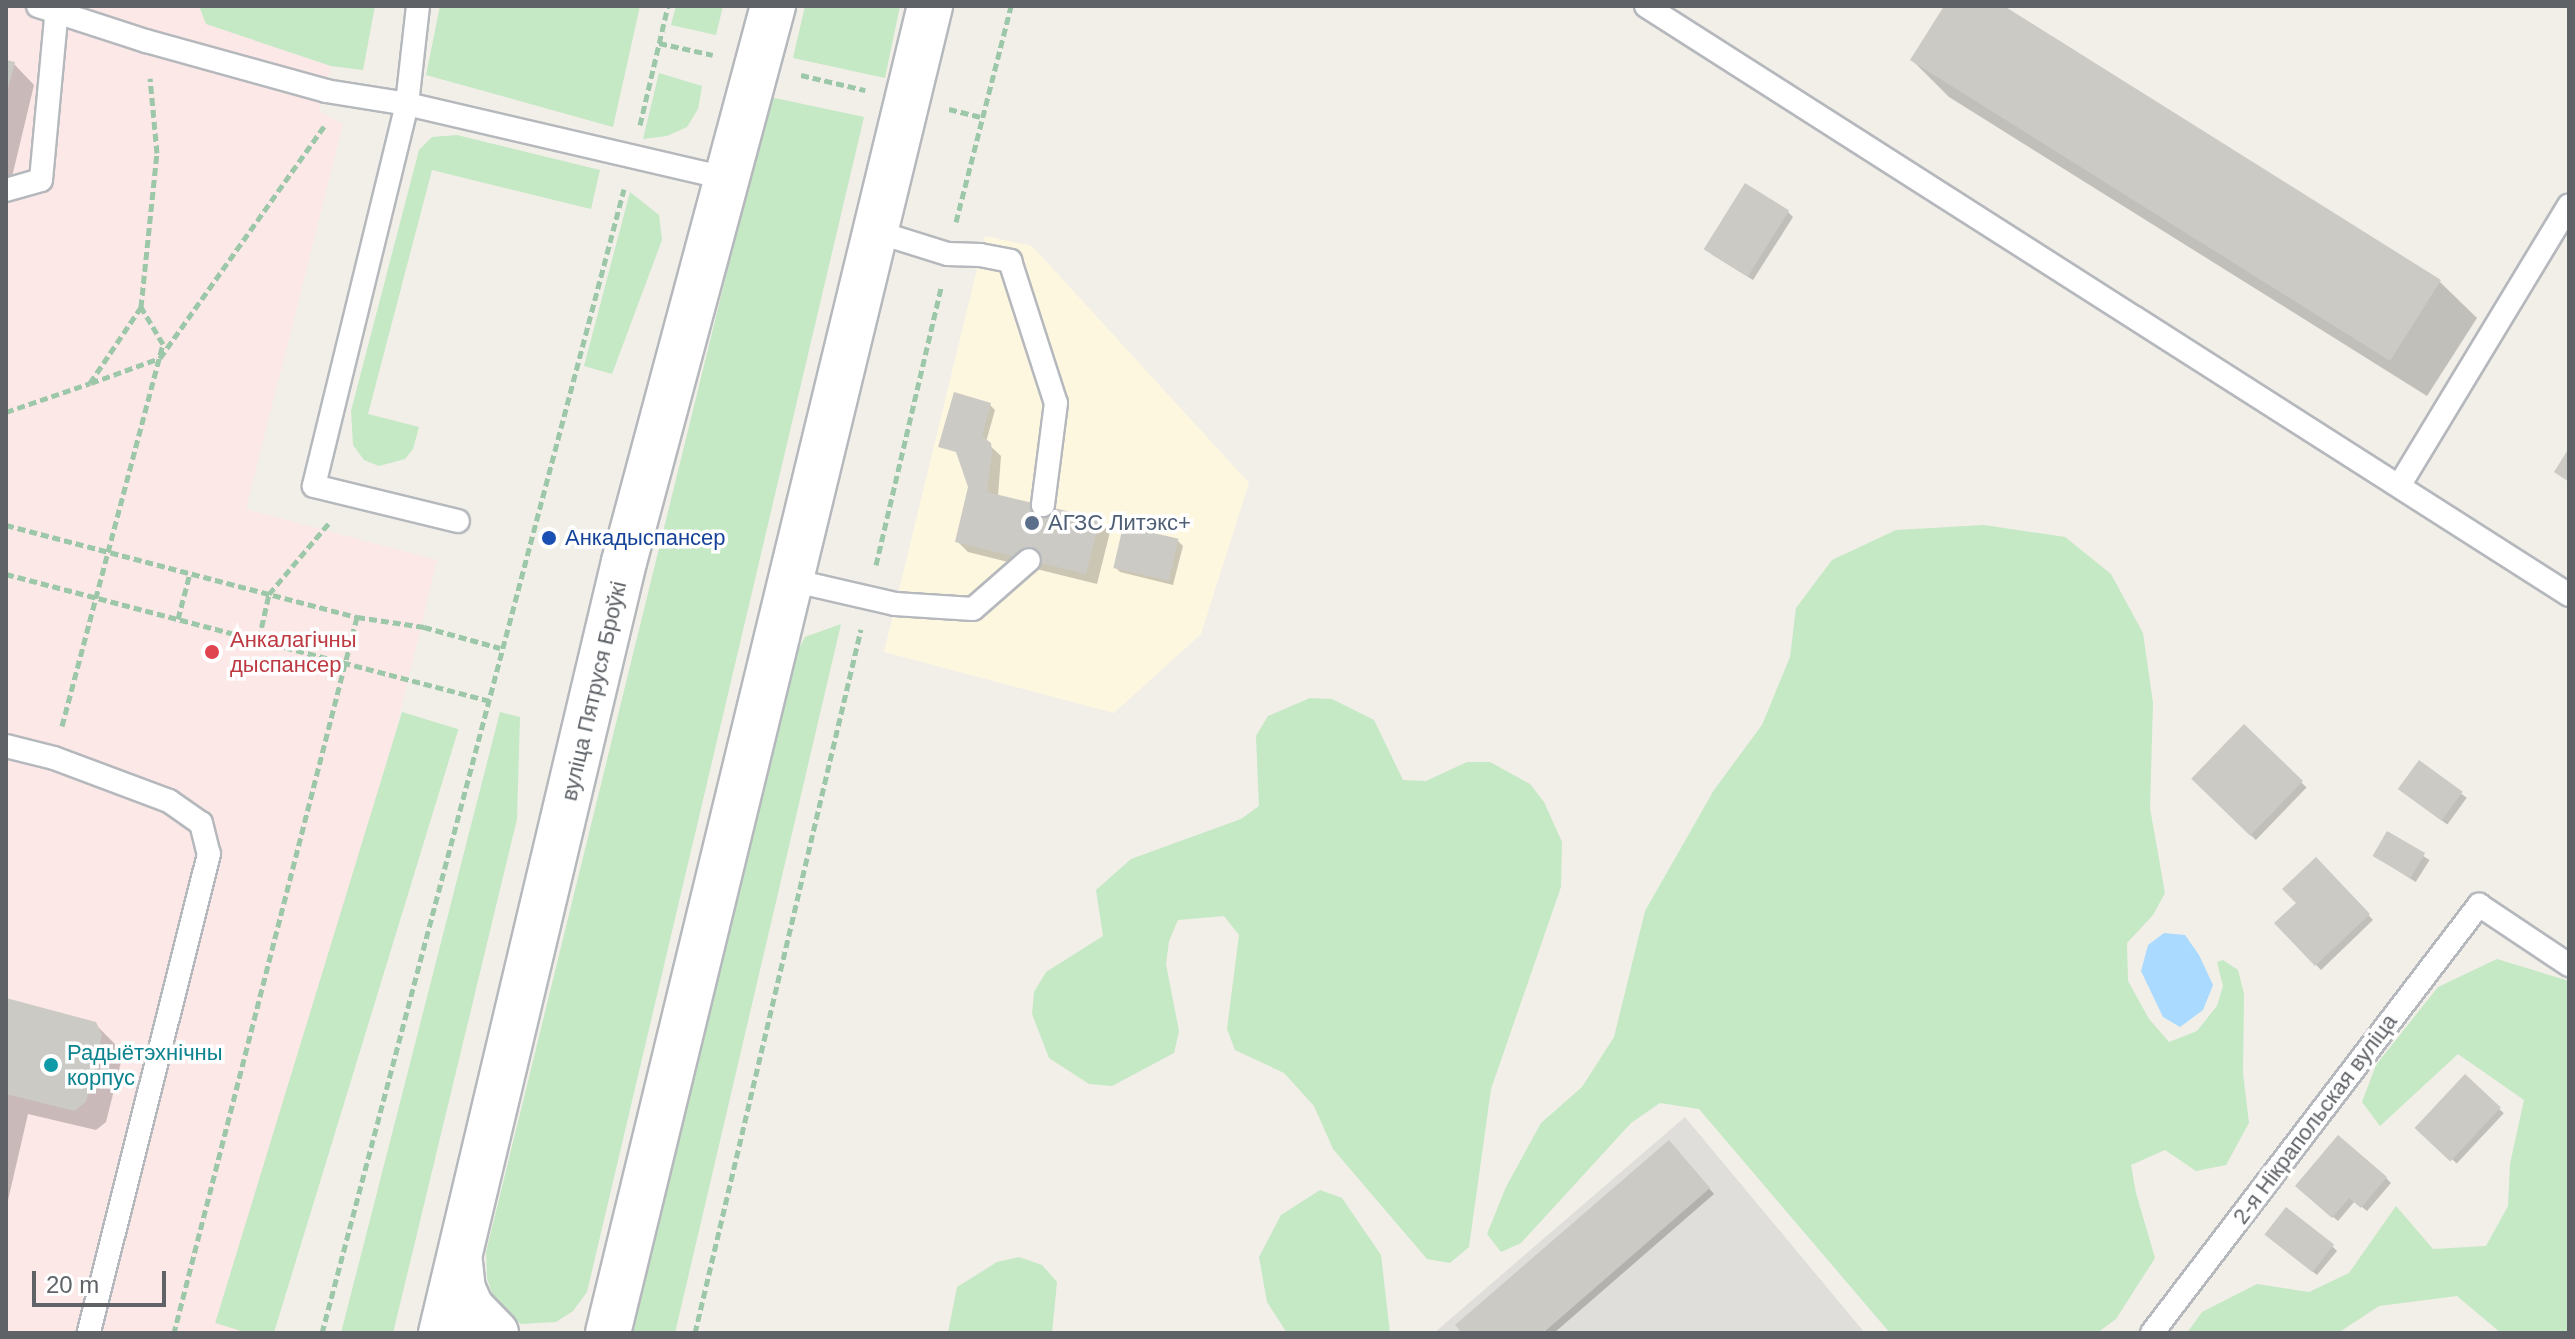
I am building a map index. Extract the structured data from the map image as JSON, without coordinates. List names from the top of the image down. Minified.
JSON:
{"streets":{"main road":["вуліца Пятруся Броўкі"],"lane":["2-я Нікрапольская вуліца"]},"places":["АГЗС Литэкс+","Анкадыспансер","Анкалагічны дыспансер","Радыётэхнічны корпус"],"scale_bar":"20 m"}
